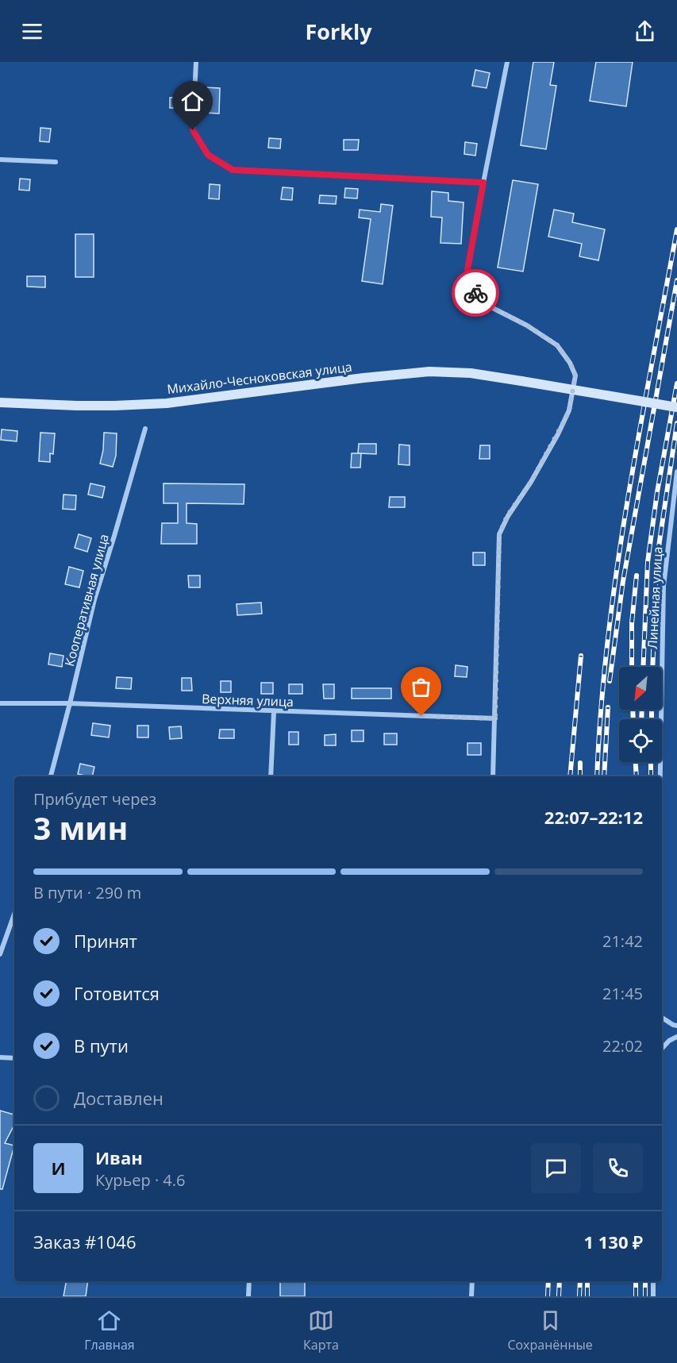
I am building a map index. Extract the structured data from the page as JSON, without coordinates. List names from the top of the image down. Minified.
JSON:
{"streets":{"street":["Михайло-Чесноковская улица","Линейная улица","Кооперативная улица","Верхняя улица"]},"crossings":[["Кооперативная улица","Верхняя улица"]],"north":"bottom left","page":{"header":"Forkly","heading":["3 мин","Прибудет через","22:07–22:12"],"panel":["Иван","Курьер · 4.6","Заказ #1046","1 130 ₽"],"bar":"В пути · 290 m","list":[["Принят","21:42"],["Готовится","21:45"],["В пути","22:02"],"Доставлен"],"round":"И","tabs":["Главная","Карта","Сохранённые"]}}
